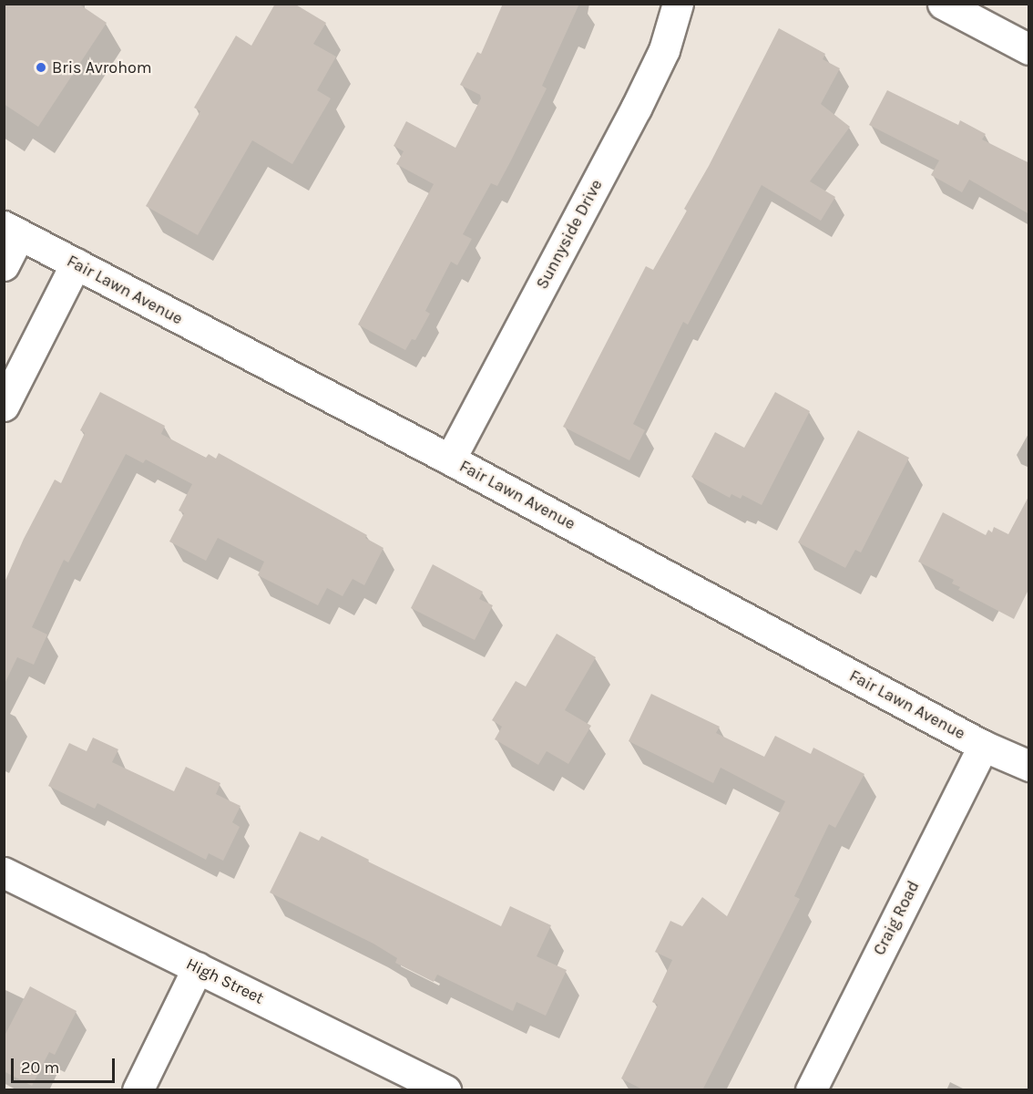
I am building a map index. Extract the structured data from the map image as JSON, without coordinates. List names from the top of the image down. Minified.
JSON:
{"streets":{"street":["Sunnyside Drive","Fair Lawn Avenue","Craig Road","High Street"]},"crossings":[["Sunnyside Drive","Fair Lawn Avenue"],["Fair Lawn Avenue","Craig Road"]],"places":["Bris Avrohom"],"scale_bar":"20 m"}
